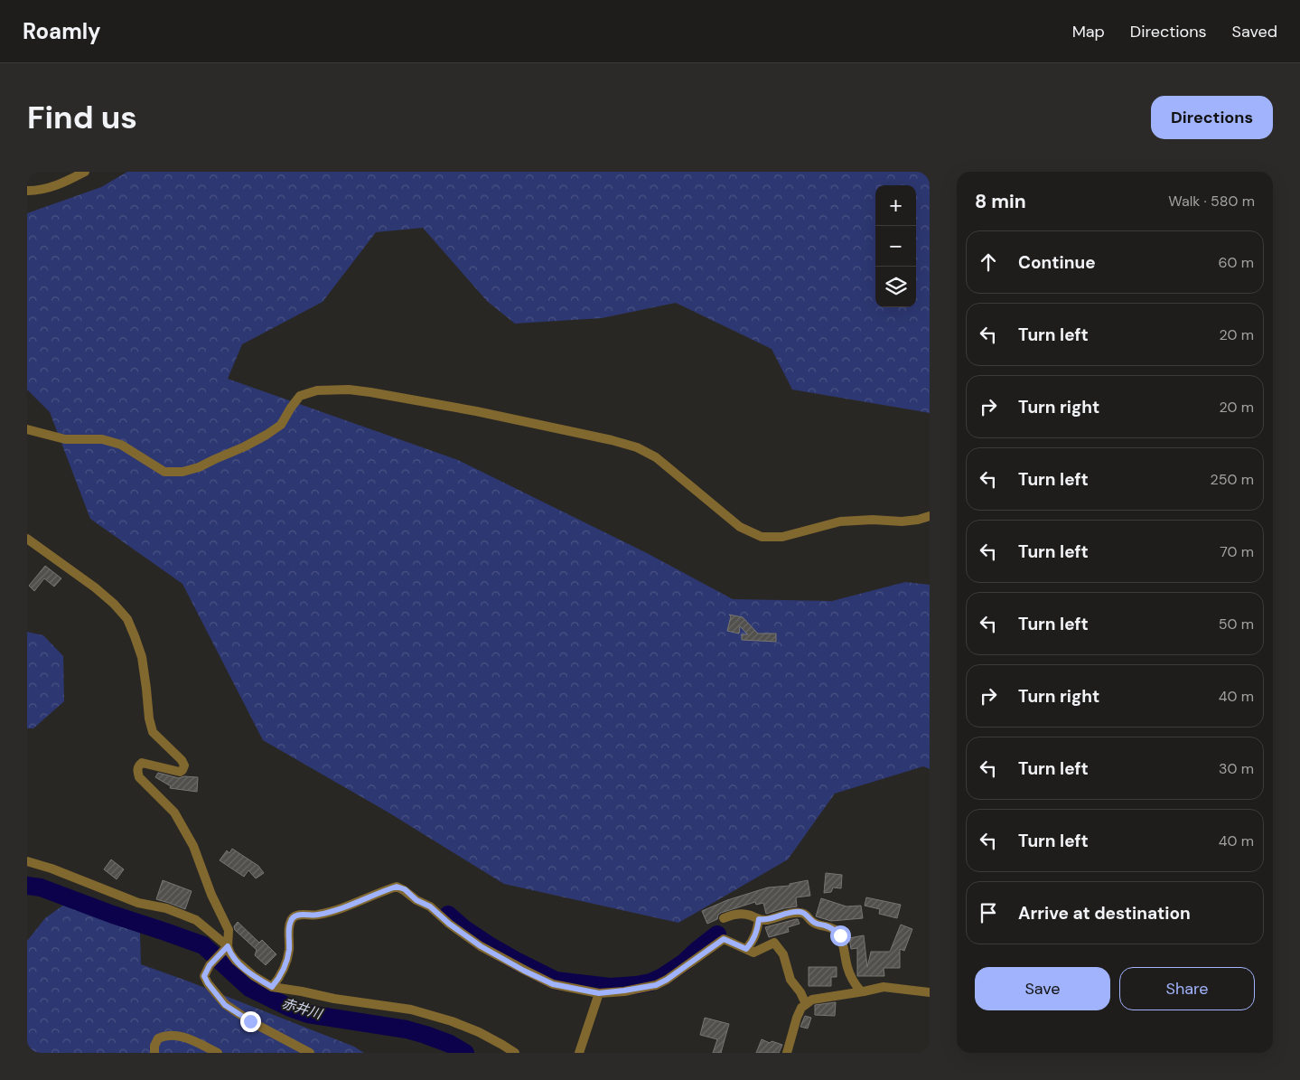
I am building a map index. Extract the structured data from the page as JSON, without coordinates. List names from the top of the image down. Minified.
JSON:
{"water":["赤井川"],"page":{"header":"Roamly","nav":["Map","Directions","Saved"],"buttons":["Directions",["Save","Share"]],"title":"Find us","heading":["8 min","Walk · 580 m"],"map_buttons":["+","−"],"list":[["Continue","60 m"],["Turn left","20 m"],["Turn right","20 m"],["Turn left","250 m"],["Turn left","70 m"],["Turn left","50 m"],["Turn right","40 m"],["Turn left","30 m"],["Turn left","40 m"],"Arrive at destination"]}}
